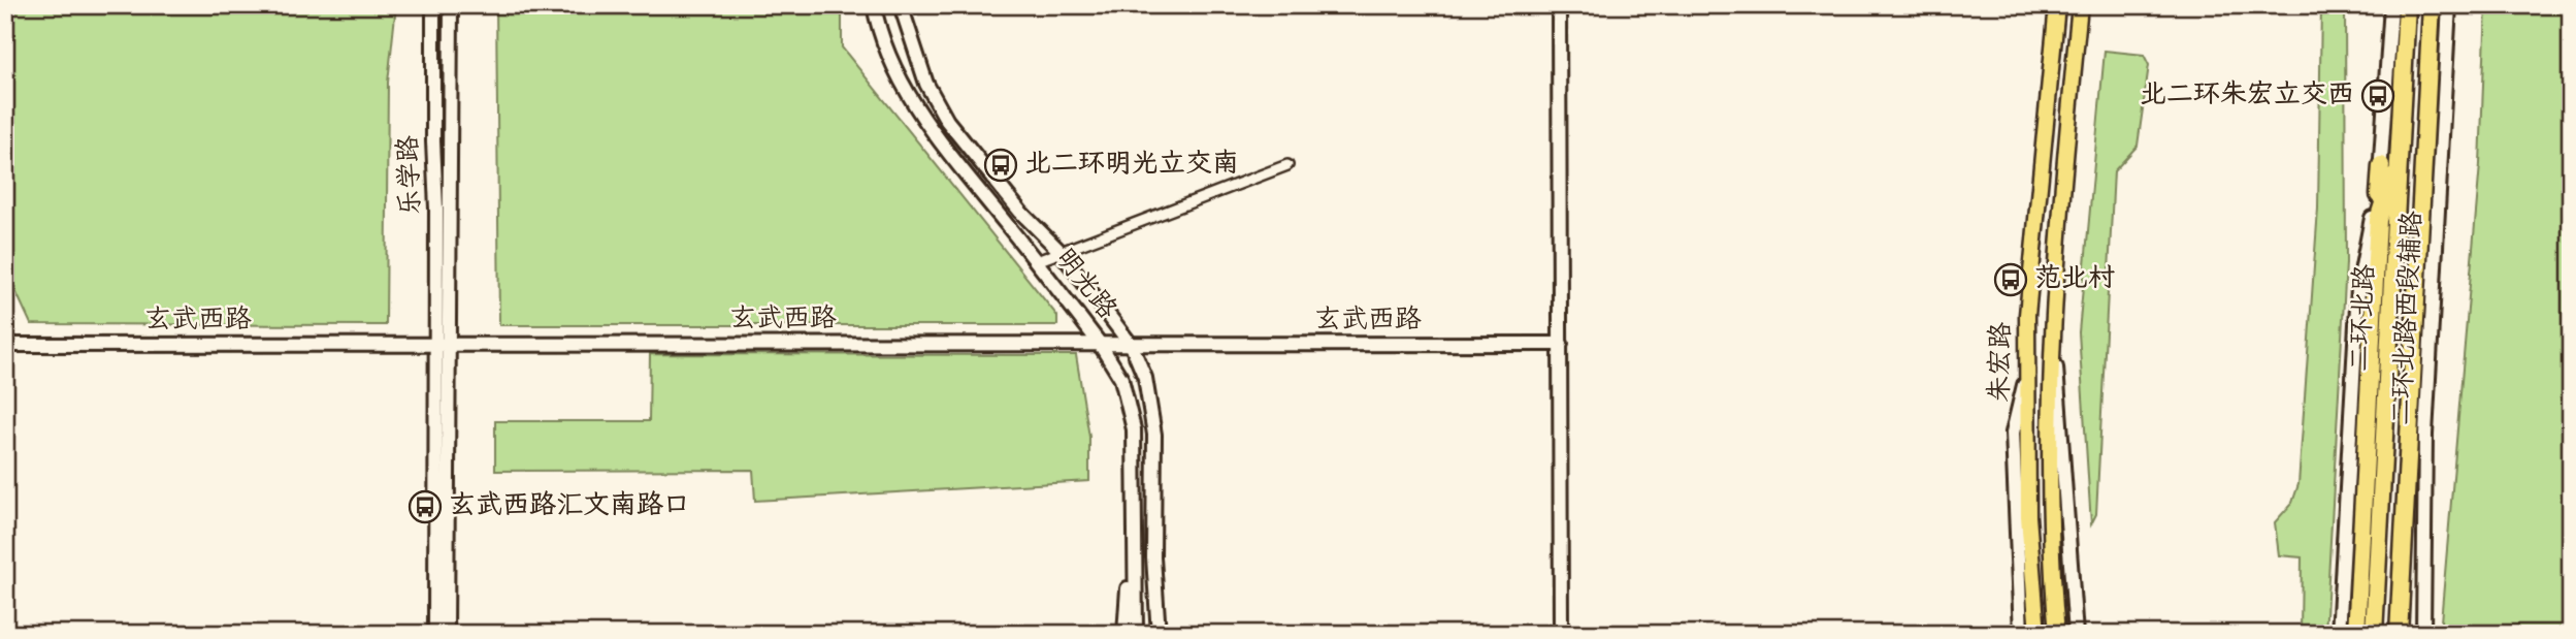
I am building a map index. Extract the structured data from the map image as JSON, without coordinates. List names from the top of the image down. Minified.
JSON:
{"streets":{"highway":["二环北路"],"main road":["朱宏路"],"street":["乐学路","明光路","二环北路西段辅路","玄武西路"]},"crossings":[["乐学路","玄武西路"],["明光路","玄武西路"],["二环北路","二环北路西段辅路"]],"places":{"bus stop":["北二环朱宏立交西","北二环明光立交南","范北村","玄武西路汇文南路口"]}}
